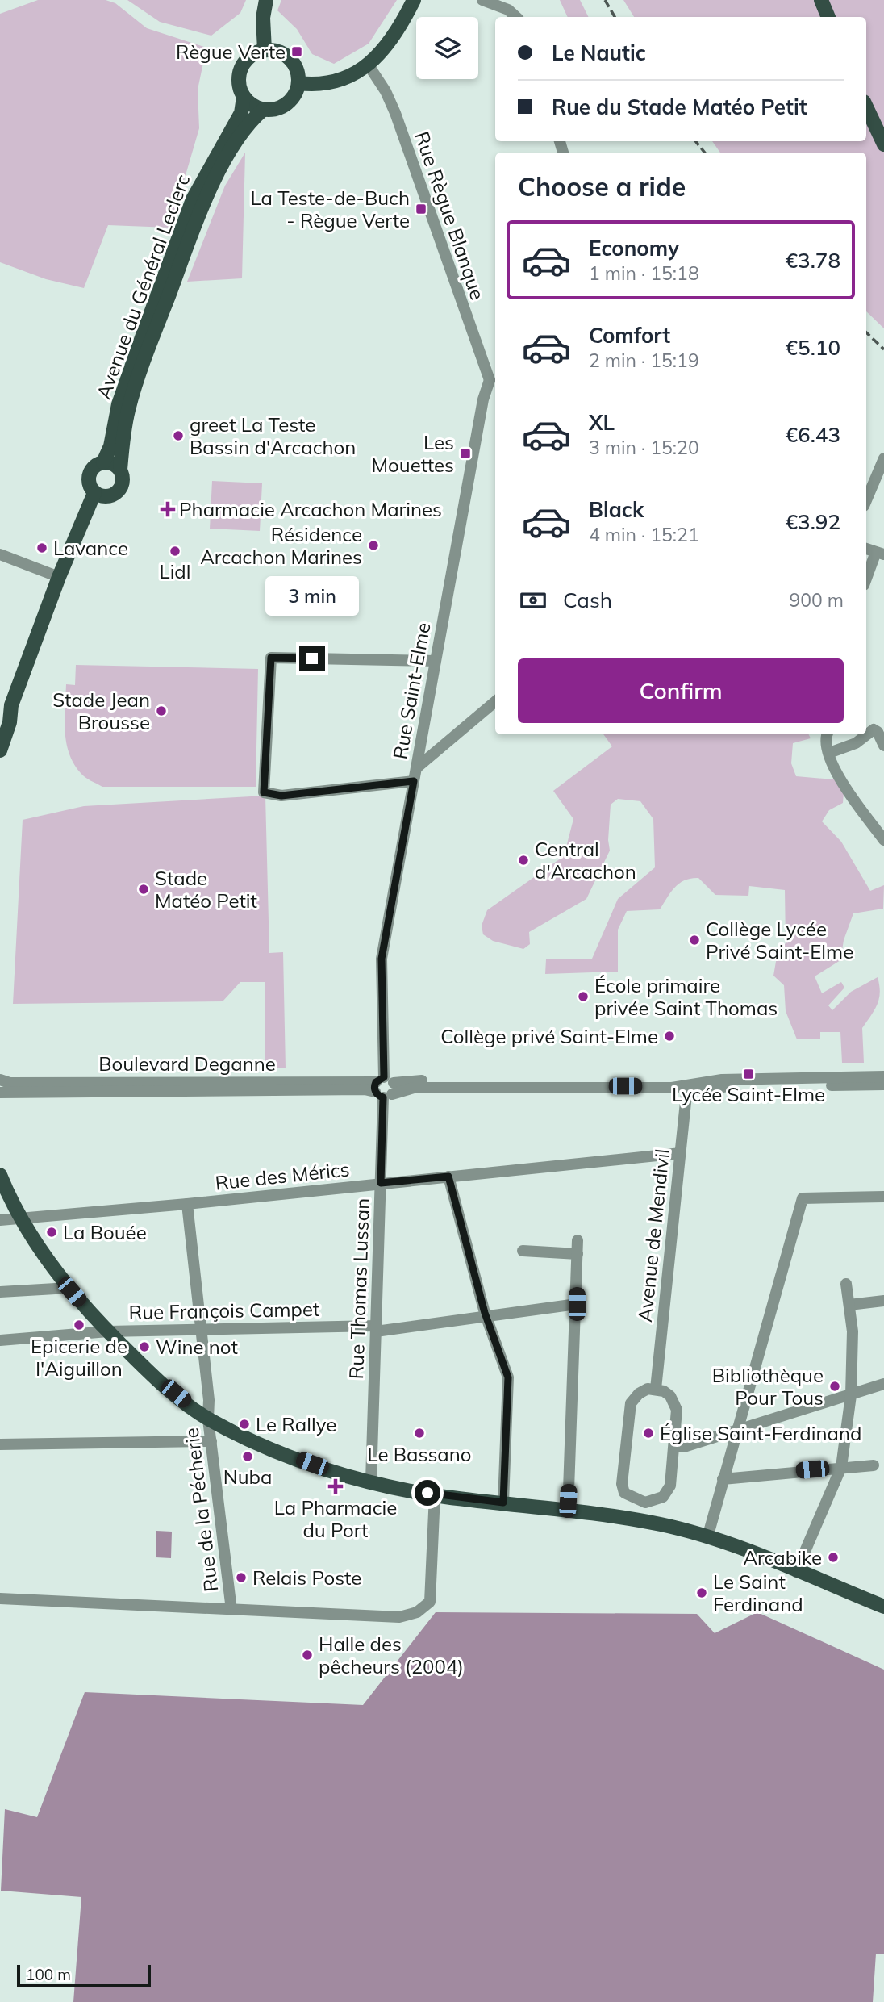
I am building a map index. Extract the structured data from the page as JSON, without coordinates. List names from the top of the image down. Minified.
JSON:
{"streets":{"main road":["Avenue du Général Leclerc"],"street":["Rue Règue Blanque","Rue Saint-Elme","Boulevard Deganne","Rue des Mérics","Avenue de Mendivil","Rue Thomas Lussan","Rue François Campet","Rue de la Pécherie"]},"crossings":[["Rue Règue Blanque","Rue Saint-Elme"],["Rue Saint-Elme","Boulevard Deganne"],["Rue Saint-Elme","Rue Thomas Lussan"],["Boulevard Deganne","Avenue de Mendivil"],["Boulevard Deganne","Rue Thomas Lussan"],["Rue des Mérics","Avenue de Mendivil"],["Rue des Mérics","Rue Thomas Lussan"],["Rue des Mérics","Rue de la Pécherie"],["Rue Thomas Lussan","Rue François Campet"],["Rue François Campet","Rue de la Pécherie"]],"places":{"transit":["Règue Verte","La Teste-de-Buch - Règue Verte","Les Mouettes","Lycée Saint-Elme"],"other":["greet La Teste Bassin d'Arcachon","Résidence Arcachon Marines","Lavance","Lidl","Stade Jean Brousse","Central d'Arcachon","Stade Matéo Petit","Collège Lycée Privé Saint-Elme","École primaire privée Saint Thomas","Collège privé Saint-Elme","La Bouée","Epicerie de l'Aiguillon","Wine not","Bibliothèque Pour Tous","Le Rallye","Le Bassano","Église Saint-Ferdinand","Nuba","Arcabike","Relais Poste","Le Saint Ferdinand","Halle des pêcheurs (2004)"],"health":["Pharmacie Arcachon Marines","La Pharmacie du Port"]},"scale_bar":"100 m","page":{"banner":["Le Nautic","Rue du Stade Matéo Petit"],"heading":"Choose a ride","list":[{"name":"Economy","note":"1 min · 15:18","value":"€3.78"},{"name":"Comfort","note":"2 min · 15:19","value":"€5.10"},{"name":"XL","note":"3 min · 15:20","value":"€6.43"},{"name":"Black","note":"4 min · 15:21","value":"€3.92"}],"pay":["Cash","900 m"],"bubble":"3 min","buttons":"Confirm","scale":"100 m"}}
